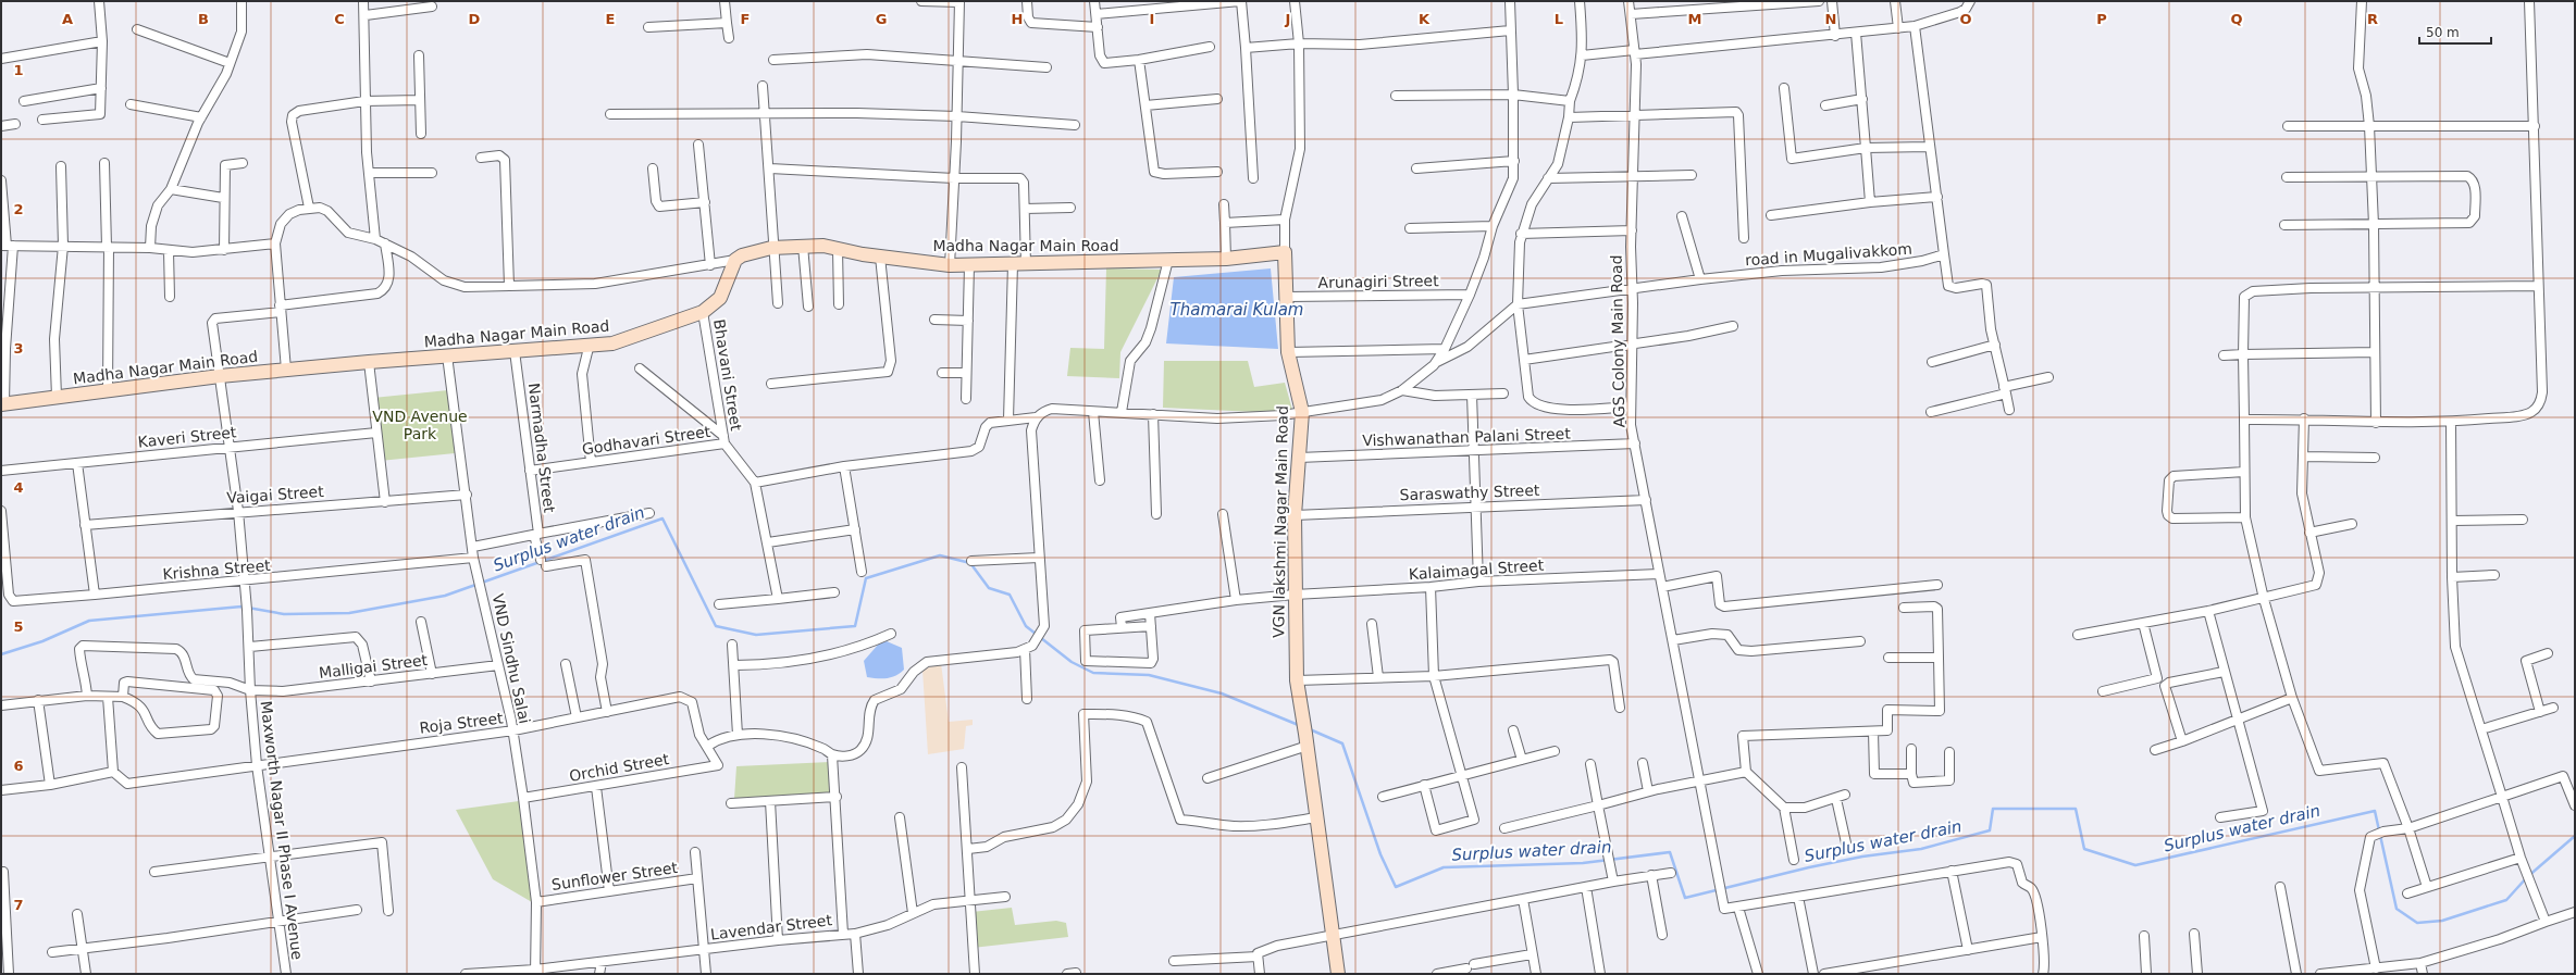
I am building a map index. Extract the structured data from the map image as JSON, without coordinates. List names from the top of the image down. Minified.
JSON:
{"streets":{"street":["Madha Nagar Main Road","road in Mugalivakkom","Arunagiri Street","AGS Colony Main Road","Bhavani Street","Kaveri Street","Vishwanathan Palani Street","Godhavari Street","Narmadha Street","Saraswathy Street","Vaigai Street","VGN lakshmi Nagar Main Road","Krishna Street","Kalaimagal Street","VND Sindhu Salai","Malligai Street","Roja Street","Orchid Street","Maxworth Nagar II Phase I Avenue","Sunflower Street","Lavendar Street"]},"crossings":[["Madha Nagar Main Road","Bhavani Street"],["Madha Nagar Main Road","Narmadha Street"],["Madha Nagar Main Road","VGN lakshmi Nagar Main Road"],["Madha Nagar Main Road","VND Sindhu Salai"],["Madha Nagar Main Road","Maxworth Nagar II Phase I Avenue"],["road in Mugalivakkom","AGS Colony Main Road"],["Arunagiri Street","VGN lakshmi Nagar Main Road"],["AGS Colony Main Road","Vishwanathan Palani Street"],["AGS Colony Main Road","Saraswathy Street"],["AGS Colony Main Road","Kalaimagal Street"],["Bhavani Street","Godhavari Street"],["Kaveri Street","Maxworth Nagar II Phase I Avenue"],["Vishwanathan Palani Street","VGN lakshmi Nagar Main Road"],["Godhavari Street","Narmadha Street"],["Narmadha Street","VND Sindhu Salai"],["Saraswathy Street","VGN lakshmi Nagar Main Road"],["Vaigai Street","VND Sindhu Salai"],["Vaigai Street","Maxworth Nagar II Phase I Avenue"],["VGN lakshmi Nagar Main Road","Kalaimagal Street"],["Krishna Street","VND Sindhu Salai"],["Krishna Street","Maxworth Nagar II Phase I Avenue"],["VND Sindhu Salai","Malligai Street"],["VND Sindhu Salai","Roja Street"],["VND Sindhu Salai","Orchid Street"],["VND Sindhu Salai","Sunflower Street"],["VND Sindhu Salai","Lavendar Street"],["Malligai Street","Maxworth Nagar II Phase I Avenue"],["Roja Street","Orchid Street"],["Roja Street","Maxworth Nagar II Phase I Avenue"]],"water":["Thamarai Kulam","Surplus water drain"],"parks":["VND Avenue Park"],"scale_bar":"50 m","grid":{"columns":["A","B","C","D","E","F","G","H","I","J","K","L","M","N","O","P","Q","R"],"rows":["1","2","3","4","5","6","7"]}}
